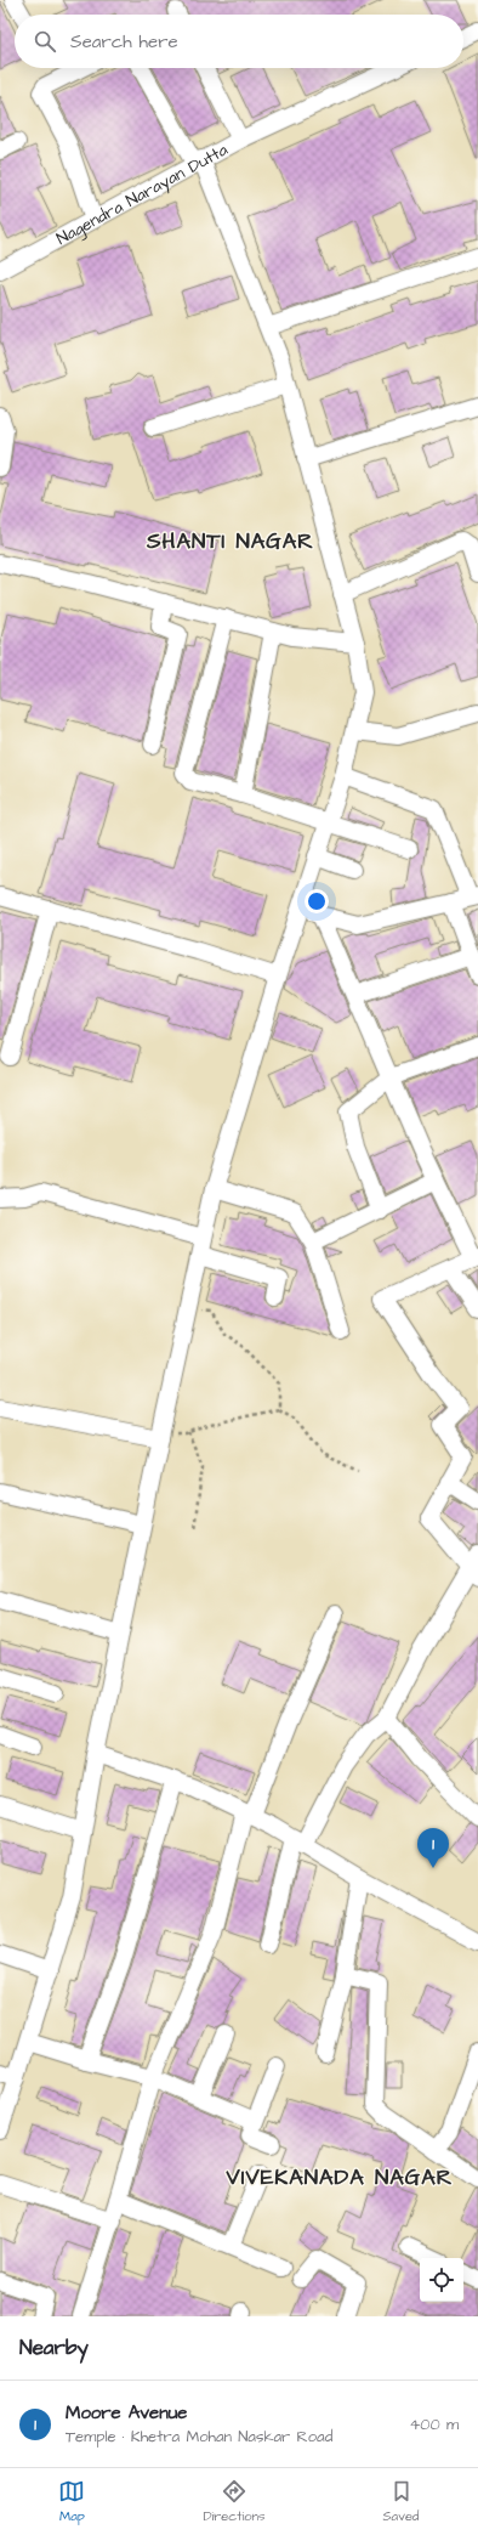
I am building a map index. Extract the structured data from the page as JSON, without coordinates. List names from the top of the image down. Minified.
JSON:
{"streets":{"street":["Nagendra Narayan Dutta"]},"districts":["SHANTI NAGAR","VIVEKANADA NAGAR"],"page":{"search":"Search here","pins":"1","heading":"Nearby","list":[{"mark":"1","name":"Moore Avenue","note":"Temple · Khetra Mohan Naskar Road","value":"400 m"}],"nav":["Map","Directions","Saved"]}}
